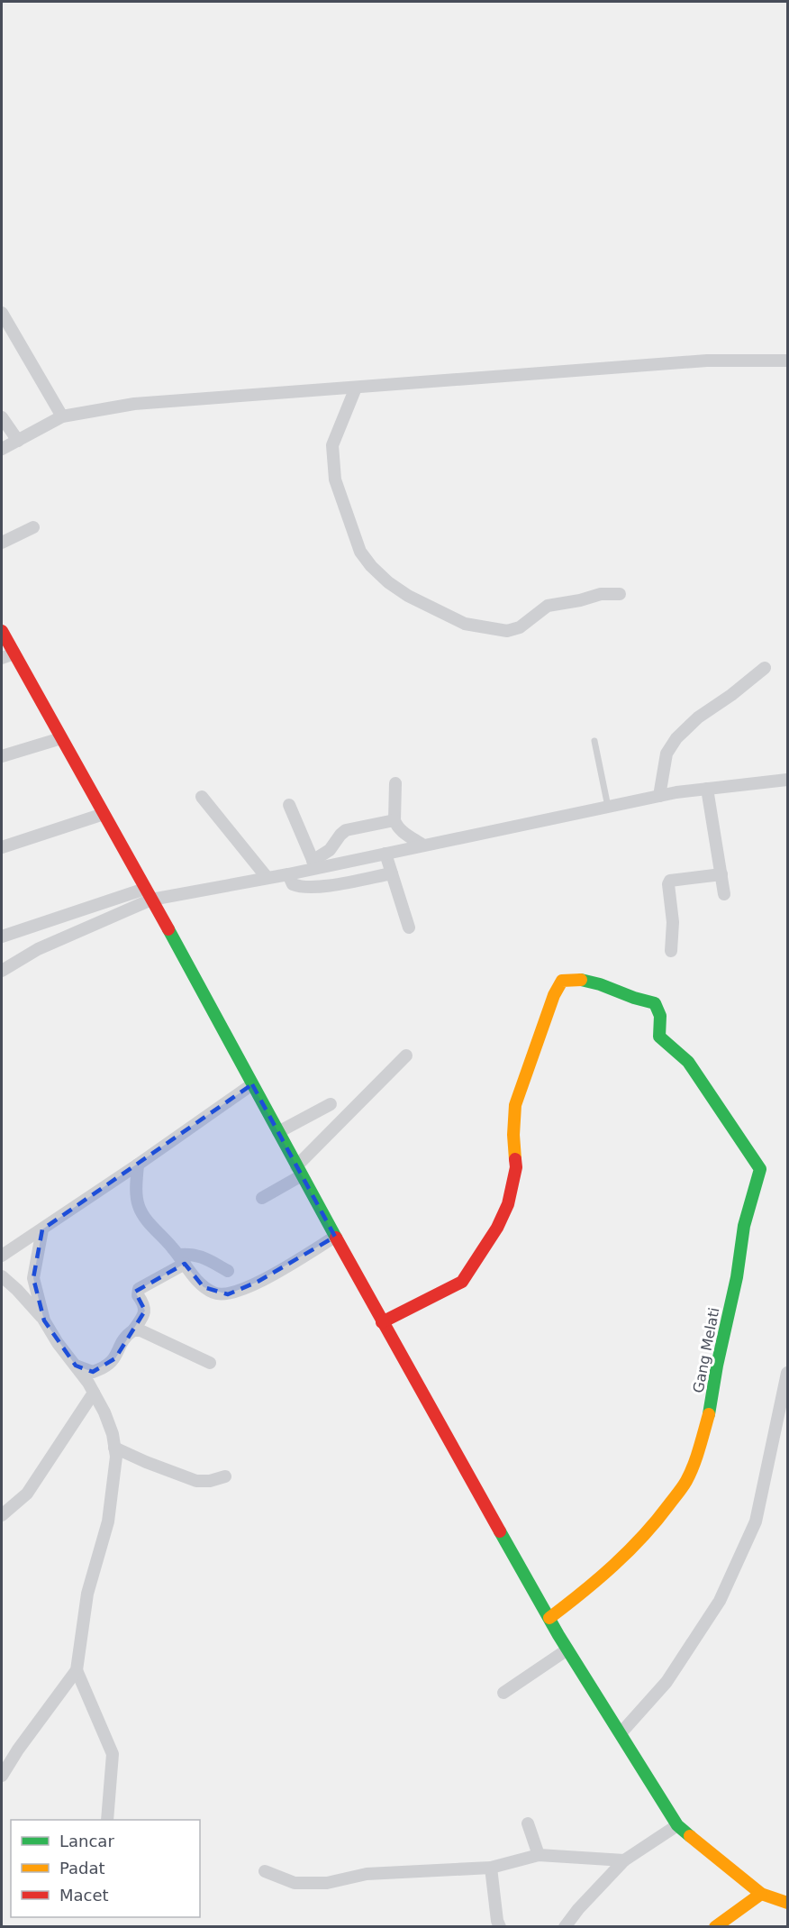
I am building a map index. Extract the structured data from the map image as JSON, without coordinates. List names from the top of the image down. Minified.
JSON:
{"streets":{"street":["Gang Melati"]},"legend":["Lancar","Padat","Macet"]}
